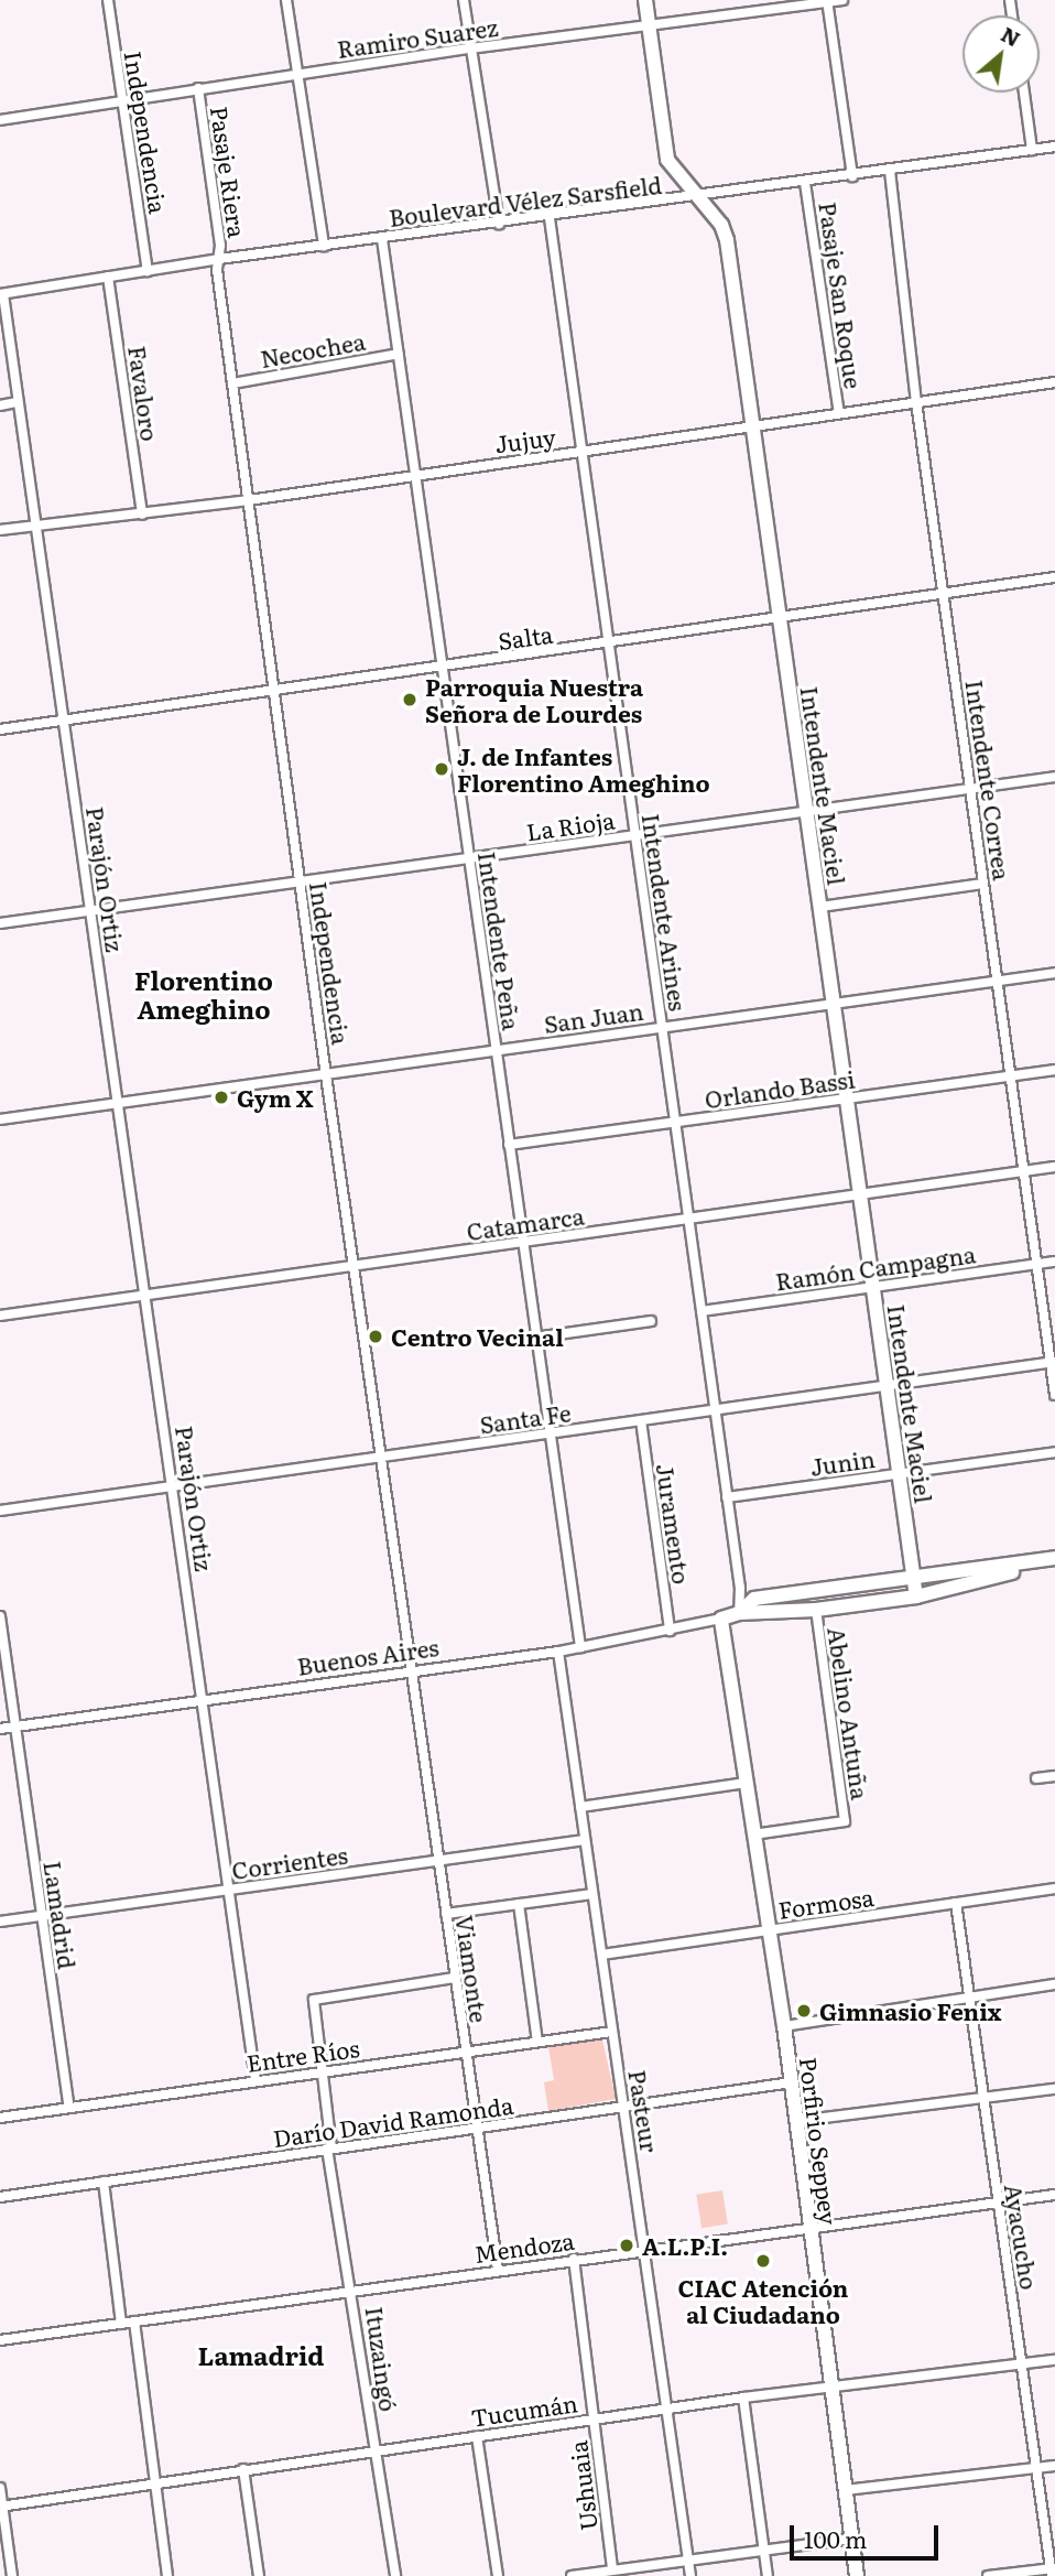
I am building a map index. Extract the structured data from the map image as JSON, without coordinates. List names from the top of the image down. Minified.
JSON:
{"streets":{"main road":["Intendente Maciel","Buenos Aires","Porfirio Seppey"],"street":["Ramiro Suarez","Independencia","Pasaje Riera","Boulevard Vélez Sarsfield","Pasaje San Roque","Necochea","Favaloro","Jujuy","Salta","Intendente Correa","La Rioja","Parajón Ortiz","Intendente Arines","Intendente Peña","San Juan","Orlando Bassi","Catamarca","Ramón Campagna","Santa Fe","Junin","Juramento","Abelino Antuña","Corrientes","Formosa","Lamadrid","Viamonte","Entre Ríos","Pasteur","Darío David Ramonda","Ayacucho","Mendoza","Ituzaingó","Tucumán","Ushuaia"]},"crossings":[["Ramiro Suarez","Independencia"],["Ramiro Suarez","Pasaje Riera"],["Ramiro Suarez","Intendente Maciel"],["Independencia","Pasaje Riera"],["Independencia","Boulevard Vélez Sarsfield"],["Independencia","Necochea"],["Independencia","Jujuy"],["Independencia","Salta"],["Independencia","La Rioja"],["Independencia","San Juan"],["Independencia","Catamarca"],["Independencia","Santa Fe"],["Independencia","Buenos Aires"],["Independencia","Viamonte"],["Pasaje Riera","Boulevard Vélez Sarsfield"],["Boulevard Vélez Sarsfield","Pasaje San Roque"],["Boulevard Vélez Sarsfield","Favaloro"],["Boulevard Vélez Sarsfield","Intendente Correa"],["Boulevard Vélez Sarsfield","Intendente Maciel"],["Boulevard Vélez Sarsfield","Parajón Ortiz"],["Boulevard Vélez Sarsfield","Intendente Arines"],["Boulevard Vélez Sarsfield","Intendente Peña"],["Pasaje San Roque","Jujuy"],["Necochea","Intendente Peña"],["Favaloro","Jujuy"],["Jujuy","Intendente Correa"],["Jujuy","Intendente Maciel"],["Jujuy","Parajón Ortiz"],["Jujuy","Intendente Arines"],["Jujuy","Intendente Peña"],["Salta","Intendente Correa"],["Salta","Intendente Maciel"],["Salta","Parajón Ortiz"],["Salta","Intendente Arines"],["Salta","Intendente Peña"],["Intendente Correa","La Rioja"],["Intendente Correa","San Juan"],["Intendente Correa","Orlando Bassi"],["Intendente Correa","Catamarca"],["Intendente Correa","Ramón Campagna"],["Intendente Correa","Santa Fe"],["Intendente Maciel","La Rioja"],["Intendente Maciel","San Juan"],["Intendente Maciel","Orlando Bassi"],["Intendente Maciel","Catamarca"],["Intendente Maciel","Ramón Campagna"],["Intendente Maciel","Santa Fe"],["Intendente Maciel","Junin"],["Intendente Maciel","Buenos Aires"],["La Rioja","Parajón Ortiz"],["La Rioja","Intendente Arines"],["La Rioja","Intendente Peña"],["Parajón Ortiz","San Juan"],["Parajón Ortiz","Catamarca"],["Parajón Ortiz","Santa Fe"],["Parajón Ortiz","Buenos Aires"],["Intendente Arines","San Juan"],["Intendente Arines","Orlando Bassi"],["Intendente Arines","Catamarca"],["Intendente Arines","Ramón Campagna"],["Intendente Arines","Santa Fe"],["Intendente Arines","Junin"],["Intendente Arines","Buenos Aires"],["Intendente Peña","San Juan"],["Intendente Peña","Orlando Bassi"],["Intendente Peña","Catamarca"],["Intendente Peña","Santa Fe"],["Intendente Peña","Buenos Aires"],["Santa Fe","Juramento"],["Juramento","Buenos Aires"],["Buenos Aires","Abelino Antuña"],["Buenos Aires","Lamadrid"],["Buenos Aires","Viamonte"],["Buenos Aires","Pasteur"],["Buenos Aires","Porfirio Seppey"],["Abelino Antuña","Porfirio Seppey"],["Corrientes","Lamadrid"],["Corrientes","Viamonte"],["Corrientes","Pasteur"],["Formosa","Pasteur"],["Formosa","Porfirio Seppey"],["Formosa","Ayacucho"],["Lamadrid","Entre Ríos"],["Viamonte","Entre Ríos"],["Viamonte","Darío David Ramonda"],["Viamonte","Mendoza"],["Viamonte","Ituzaingó"],["Entre Ríos","Pasteur"],["Entre Ríos","Ituzaingó"],["Pasteur","Darío David Ramonda"],["Pasteur","Mendoza"],["Pasteur","Tucumán"],["Darío David Ramonda","Porfirio Seppey"],["Darío David Ramonda","Ituzaingó"],["Porfirio Seppey","Mendoza"],["Porfirio Seppey","Tucumán"],["Ayacucho","Mendoza"],["Ayacucho","Tucumán"],["Mendoza","Ituzaingó"],["Mendoza","Ushuaia"],["Ituzaingó","Tucumán"],["Tucumán","Ushuaia"]],"districts":["Florentino Ameghino","Lamadrid"],"places":["Parroquia Nuestra Señora de Lourdes","J. de Infantes Florentino Ameghino","Gym X","Centro Vecinal","Gimnasio Fenix","A.L.P.I.","CIAC Atención al Ciudadano"],"scale_bar":"100 m","north":"top right"}
